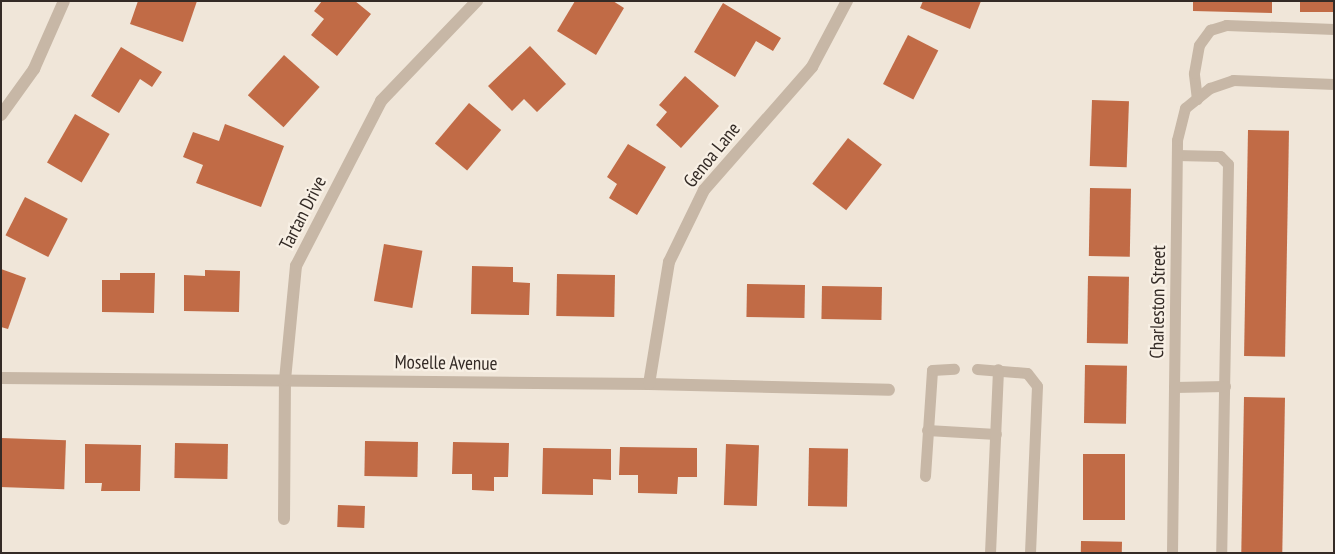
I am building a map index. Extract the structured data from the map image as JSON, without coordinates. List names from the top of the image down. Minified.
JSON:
{"streets":{"street":["Genoa Lane","Tartan Drive","Moselle Avenue"],"lane":["Charleston Street"]},"crossings":[["Genoa Lane","Moselle Avenue"],["Tartan Drive","Moselle Avenue"]]}
